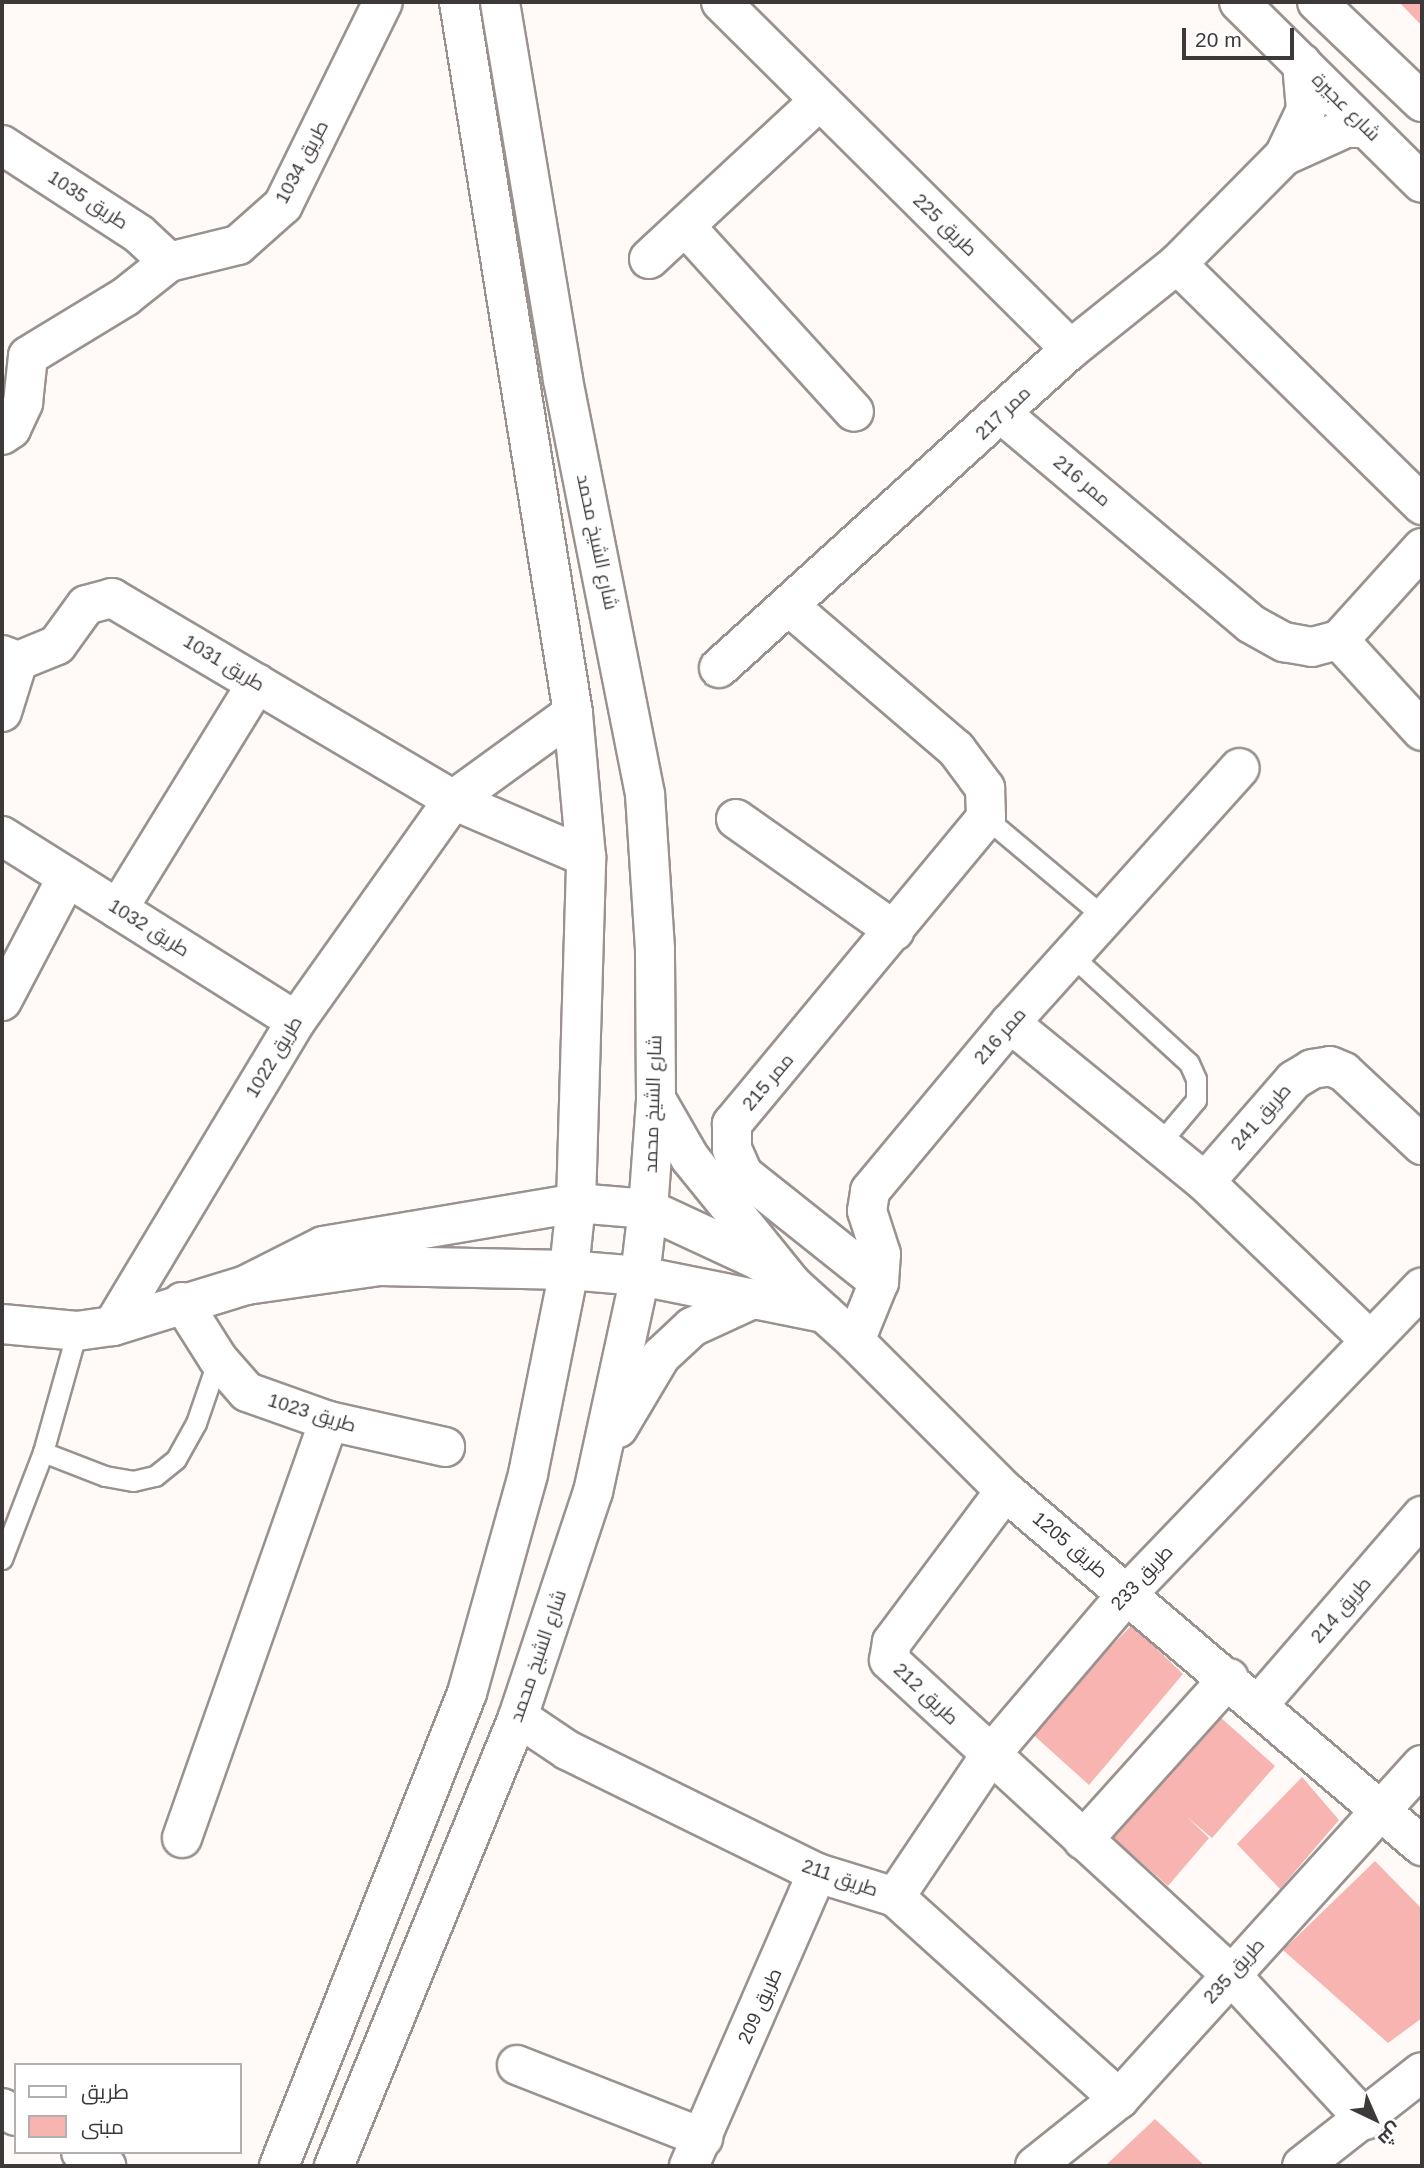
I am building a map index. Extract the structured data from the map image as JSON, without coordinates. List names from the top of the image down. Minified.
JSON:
{"streets":{"street":["شارع عجيرة","طريق 1034","طريق 1035","طريق 225","ممر 217","ممر 216","شارع الشيخ محمد","طريق 1031","طريق 1032","طريق 1022","ممر 215","طريق 241","طريق 1023","طريق 1205","طريق 233","طريق 214","طريق 212","طريق 211","طريق 235","طريق 209"]},"crossings":[["شارع عجيرة","ممر 217"],["طريق 1034","طريق 1035"],["طريق 225","ممر 217"],["ممر 217","ممر 216"],["ممر 216","ممر 215"],["ممر 216","طريق 1205"],["شارع الشيخ محمد","طريق 1205"],["شارع الشيخ محمد","طريق 211"],["طريق 1031","طريق 1022"],["طريق 1032","طريق 1022"],["طريق 1205","طريق 233"],["طريق 1205","طريق 214"],["طريق 1205","طريق 212"],["طريق 1205","طريق 235"],["طريق 233","طريق 212"],["طريق 233","طريق 211"],["طريق 212","طريق 235"],["طريق 211","طريق 235"],["طريق 211","طريق 209"]],"legend":["طريق","مبنى"],"scale_bar":"20 m","north":"bottom right"}
